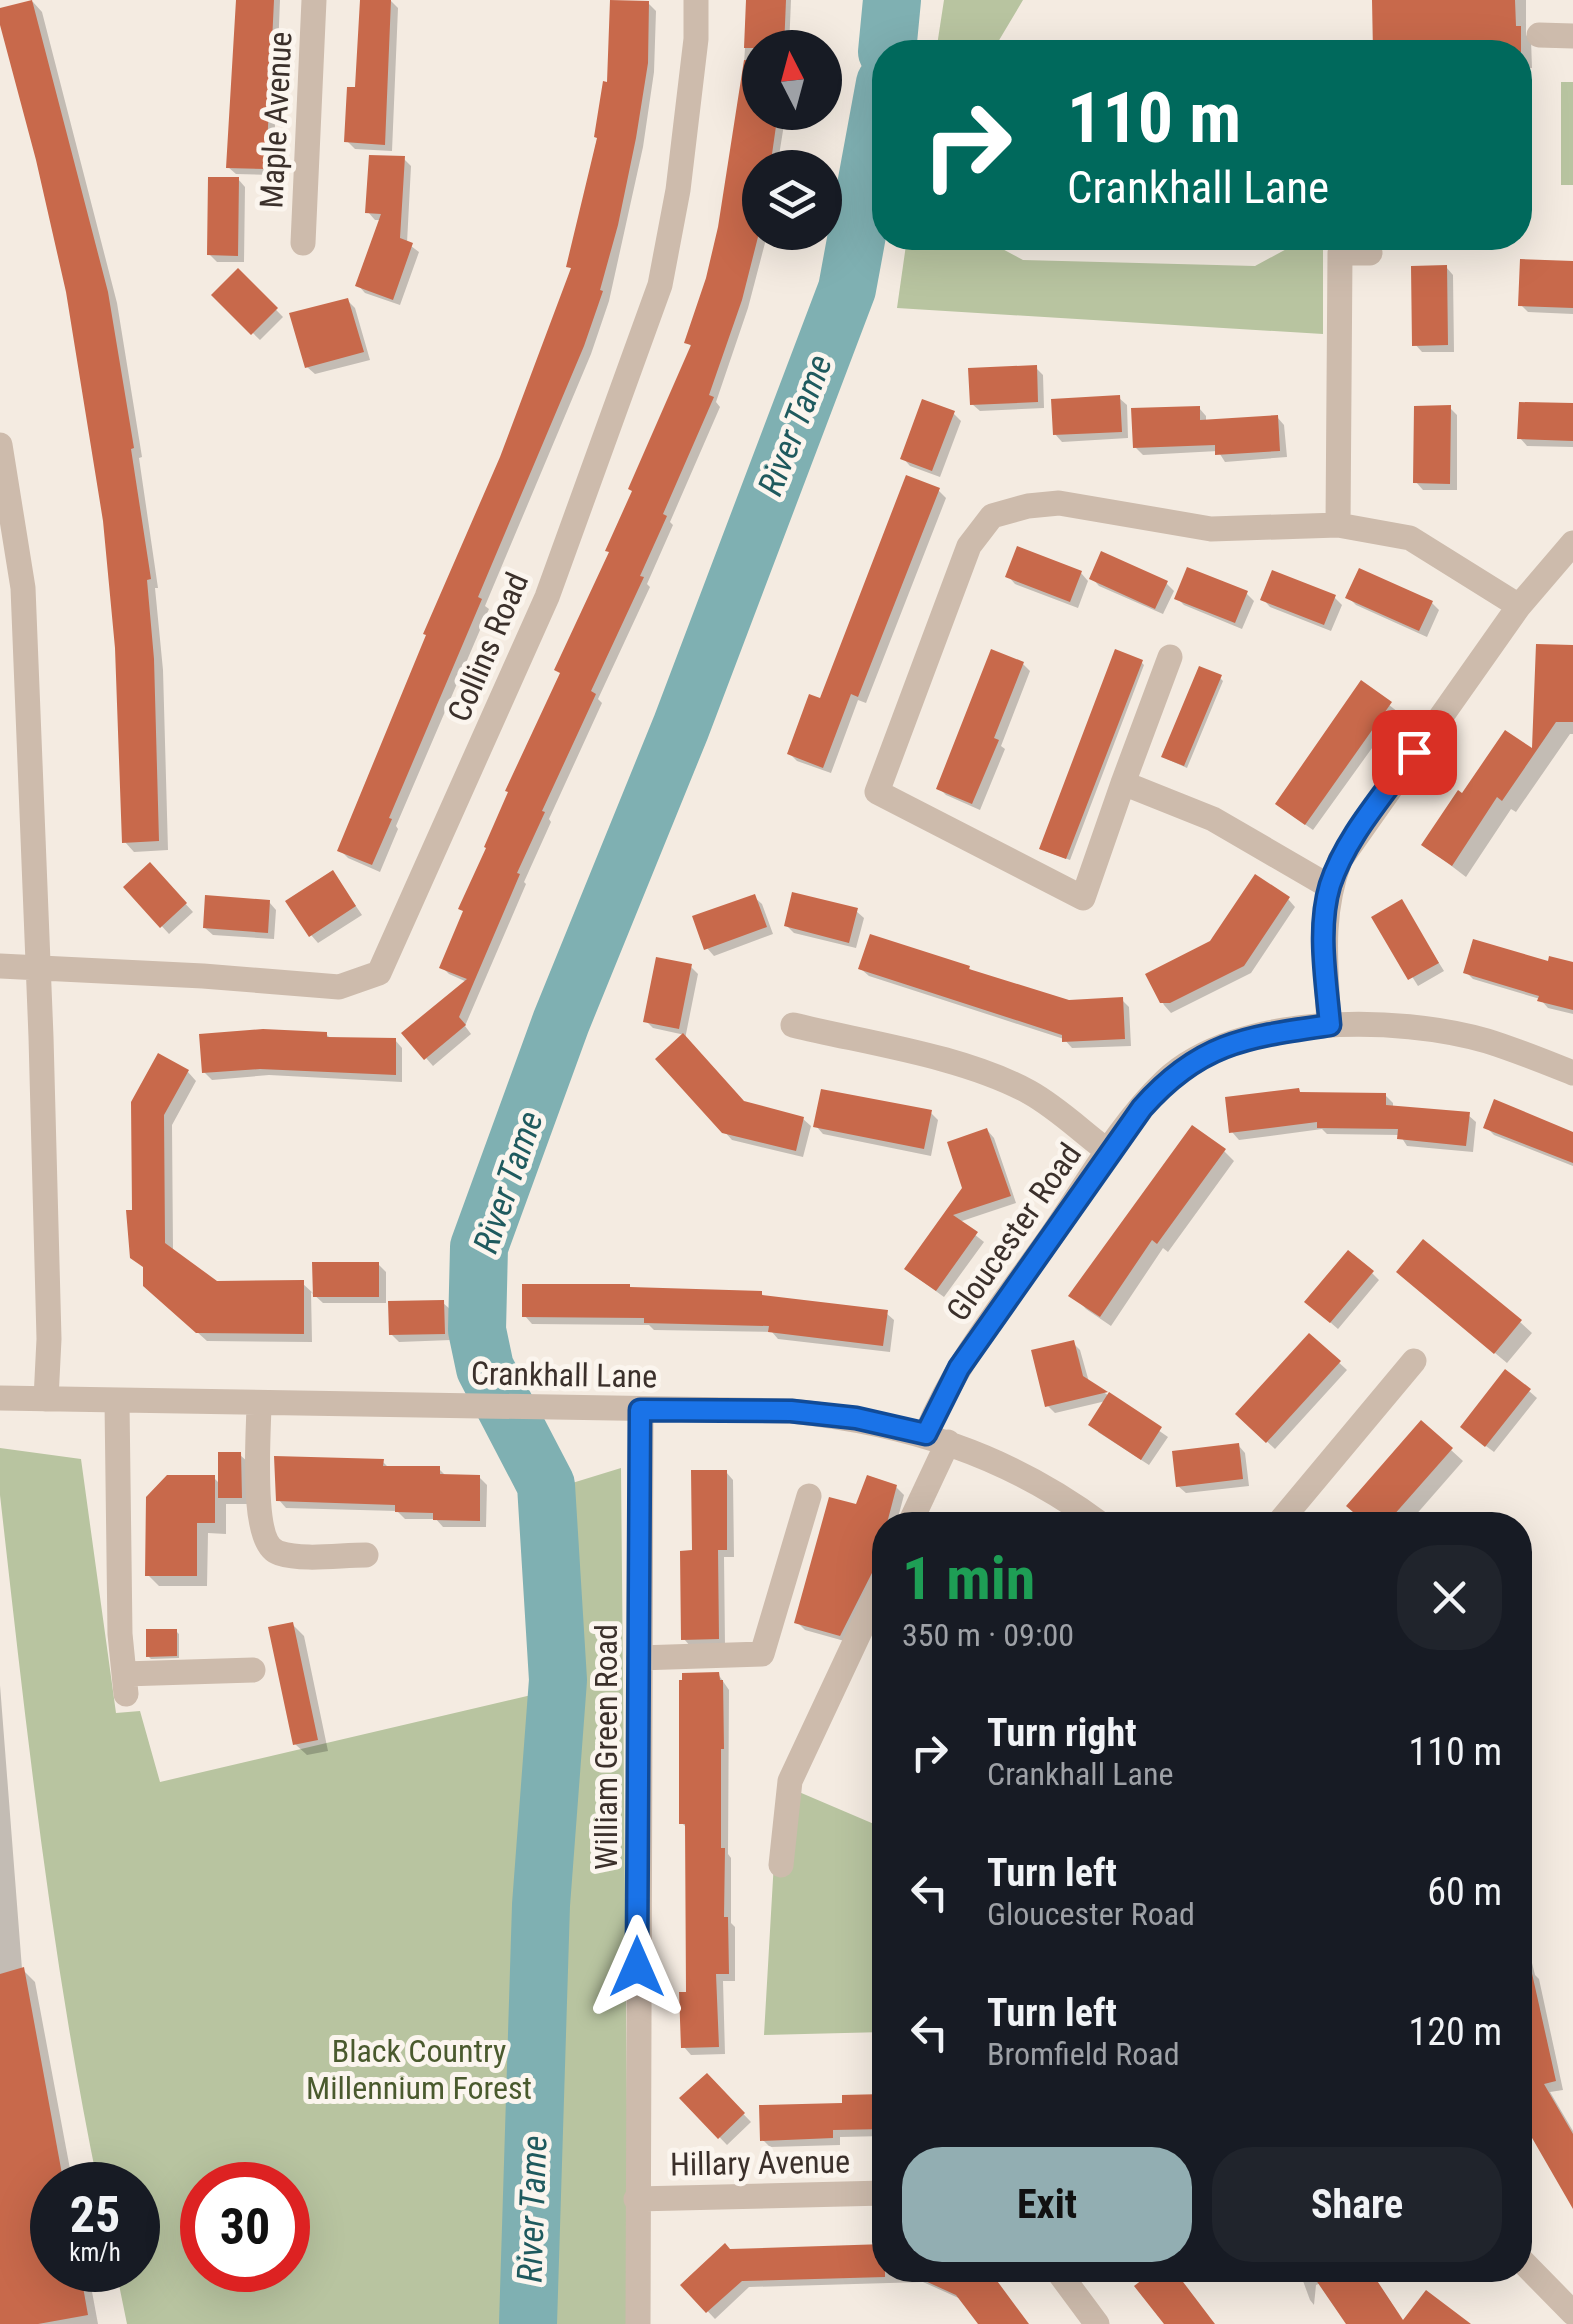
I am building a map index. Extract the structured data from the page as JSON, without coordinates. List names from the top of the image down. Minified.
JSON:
{"streets":{"street":["Maple Avenue","Collins Road","Gloucester Road","Crankhall Lane","William Green Road","Hillary Avenue"]},"crossings":[["Gloucester Road","Crankhall Lane"],["Crankhall Lane","William Green Road"],["William Green Road","Hillary Avenue"]],"water":["River Tame"],"parks":["Black Country Millennium Forest"],"north":"top","page":{"turn":["110 m","Crankhall Lane"],"heading":["1 min","350 m · 09:00"],"list":[{"name":"Turn right","note":"Crankhall Lane","value":"110 m"},{"name":"Turn left","note":"Gloucester Road","value":"60 m"},{"name":"Turn left","note":"Bromfield Road","value":"120 m"}],"buttons":["Exit","Share"],"speed":"25 km/h","limit":"30"}}
